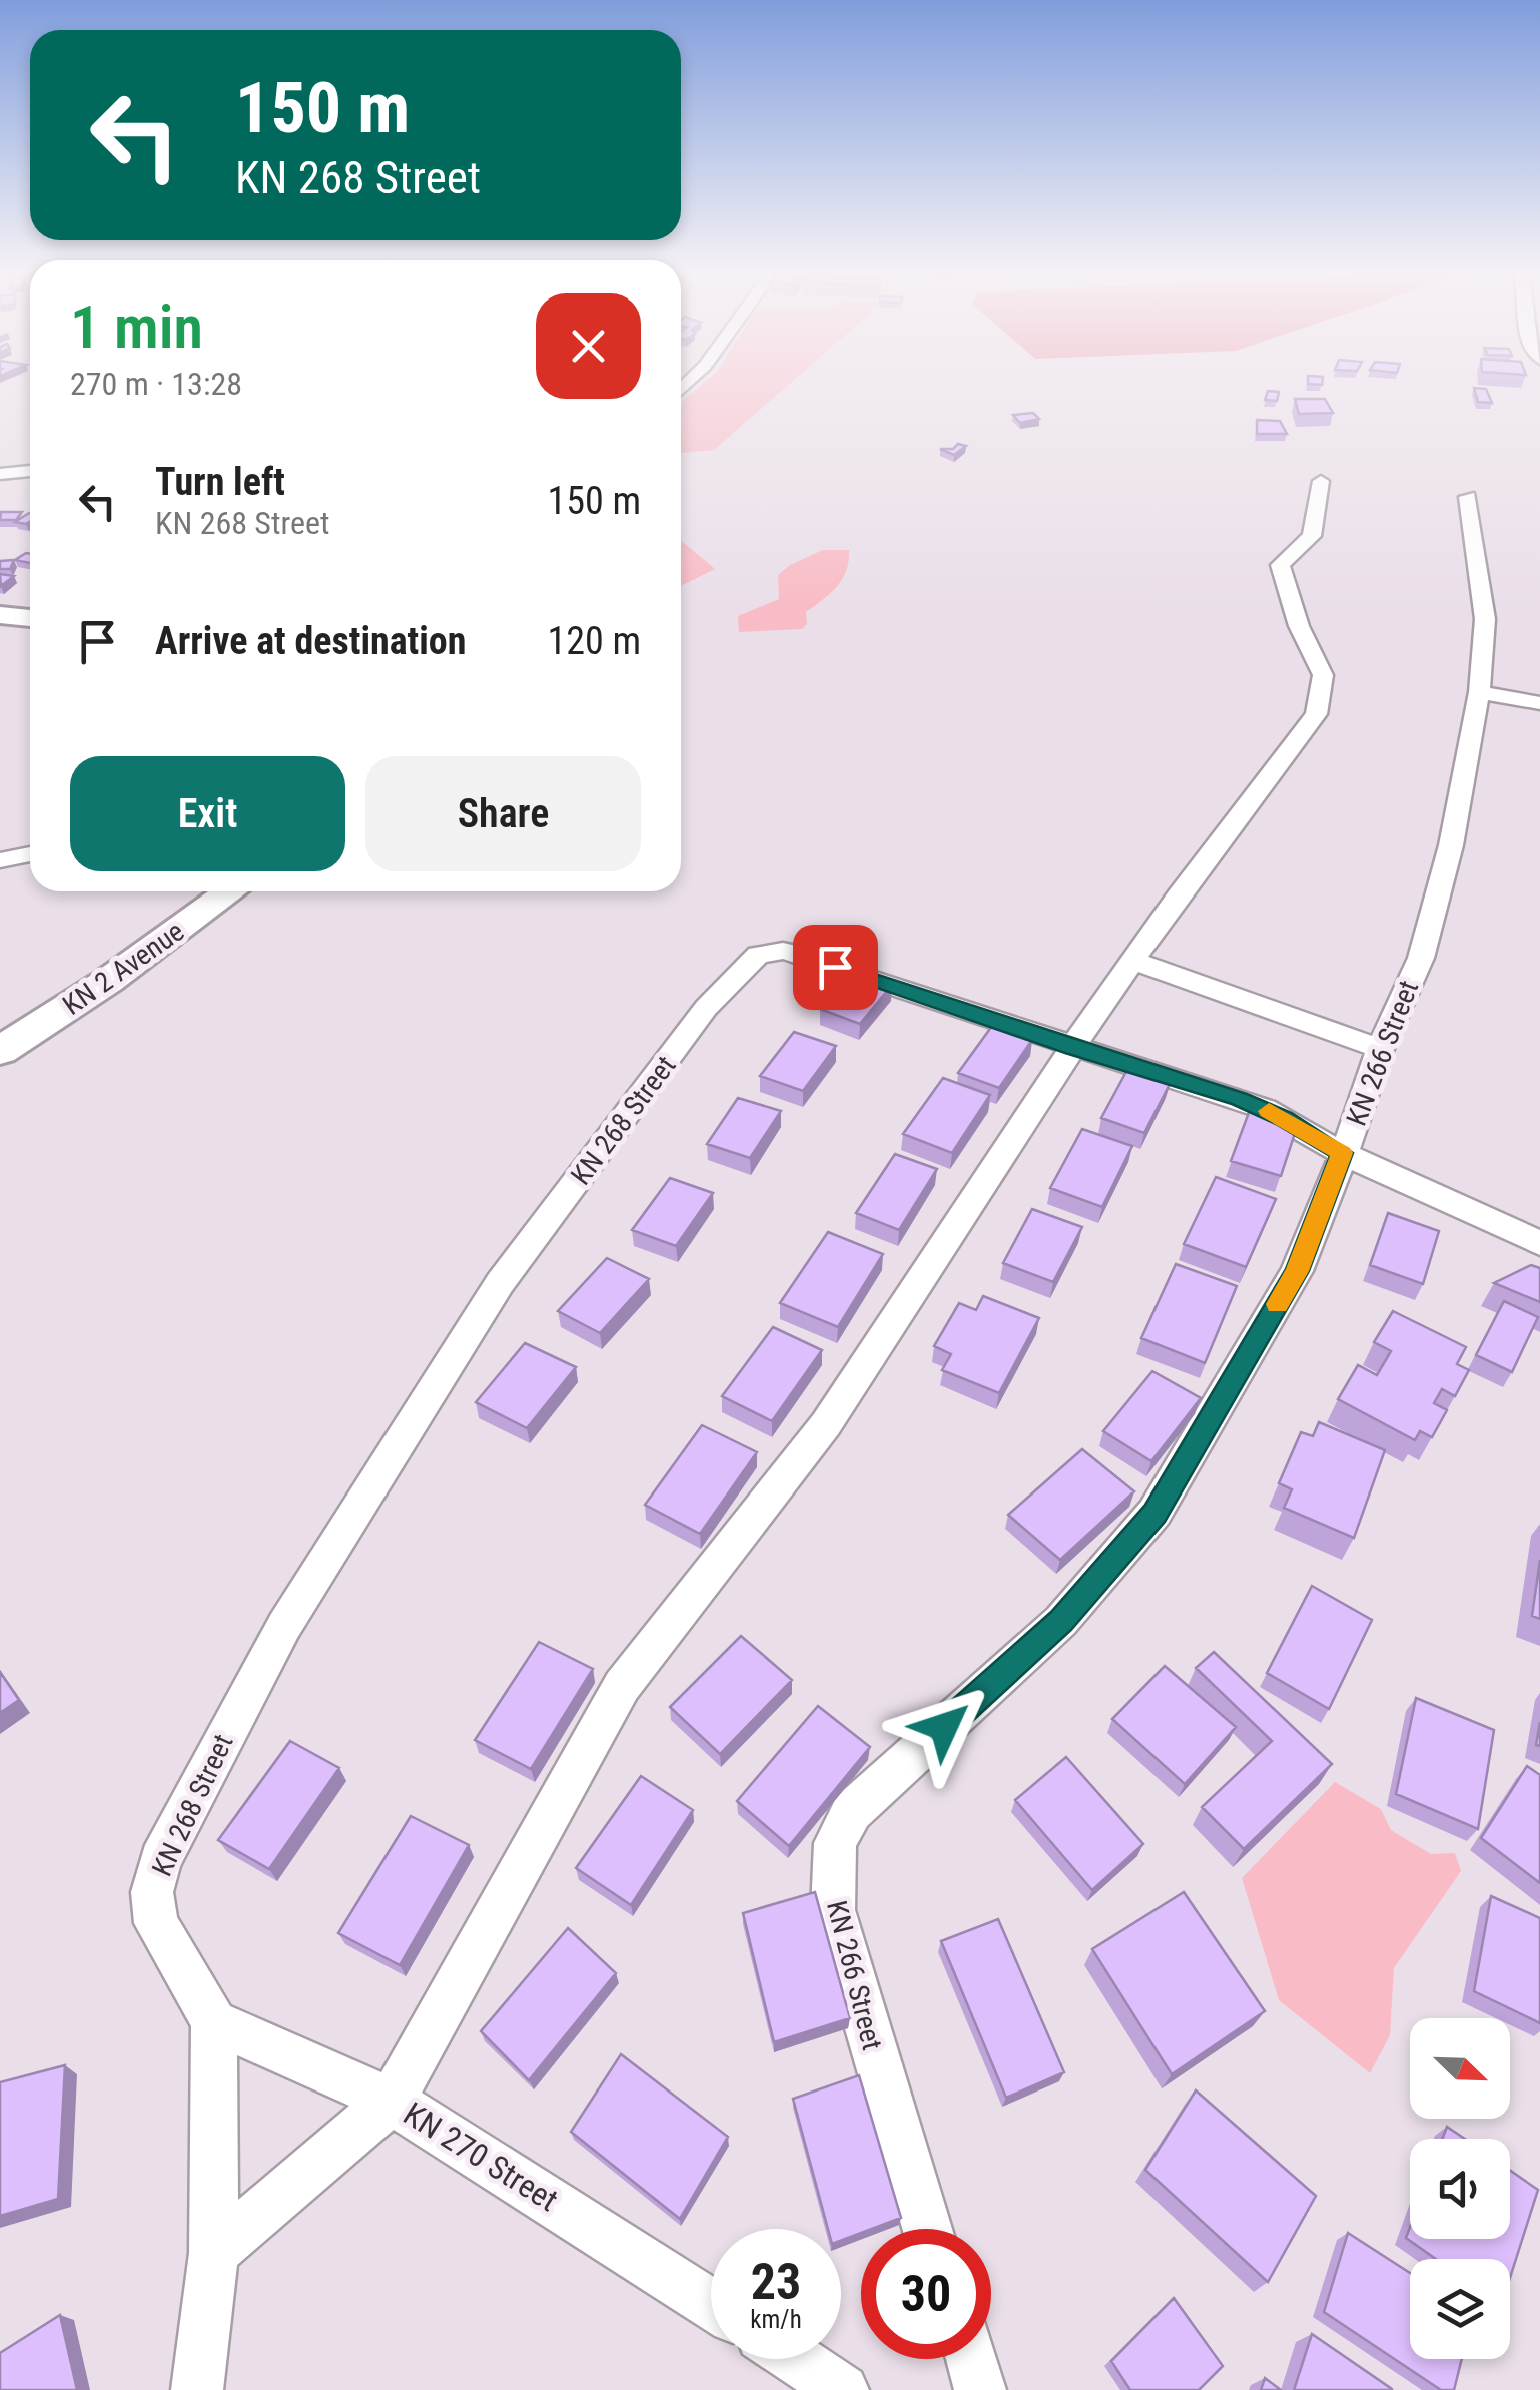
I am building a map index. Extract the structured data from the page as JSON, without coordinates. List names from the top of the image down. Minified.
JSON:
{"streets":{"main road":["KN 2 Avenue"],"street":["KN 266 Street","KN 268 Street","KN 270 Street"]},"crossings":[["KN 266 Street","KN 268 Street"],["KN 268 Street","KN 270 Street"]],"north":"bottom right","page":{"turn":["150 m","KN 268 Street"],"heading":["1 min","270 m · 13:28"],"list":[{"name":"Turn left","note":"KN 268 Street","value":"150 m"},{"name":"Arrive at destination","value":"120 m"}],"buttons":["Exit","Share"],"speed":"23 km/h","limit":"30"}}
